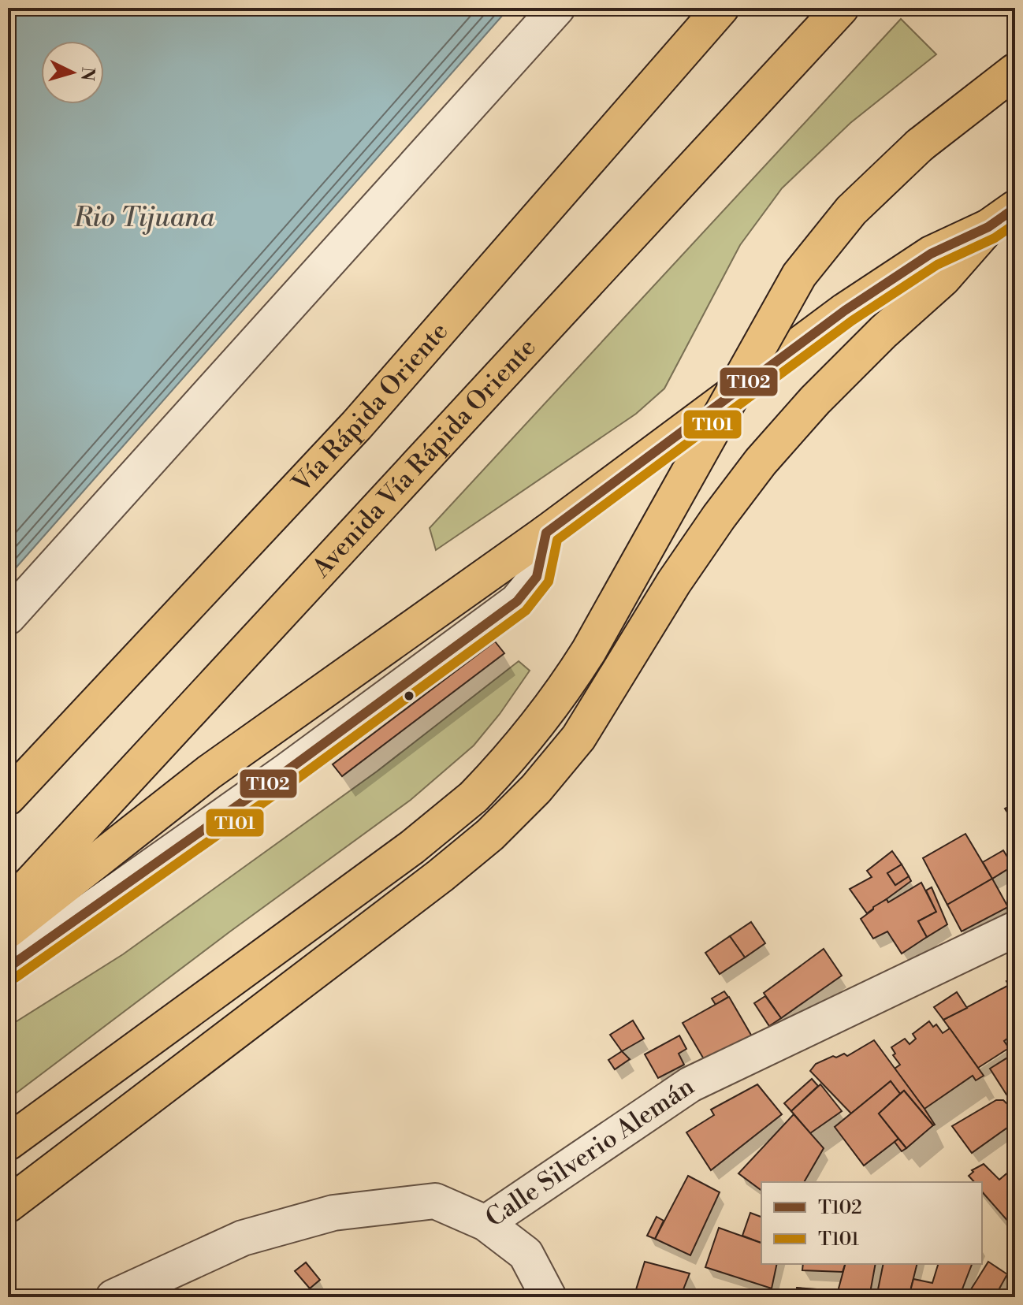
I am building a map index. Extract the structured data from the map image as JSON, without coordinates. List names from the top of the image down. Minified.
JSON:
{"streets":{"main road":["Vía Rápida Oriente","Avenida Vía Rápida Oriente"],"street":["Calle Silverio Alemán"]},"water":["Rio Tijuana"],"lines":["transit line T102","transit line T101"],"legend":["T102","T101"],"north":"right"}
